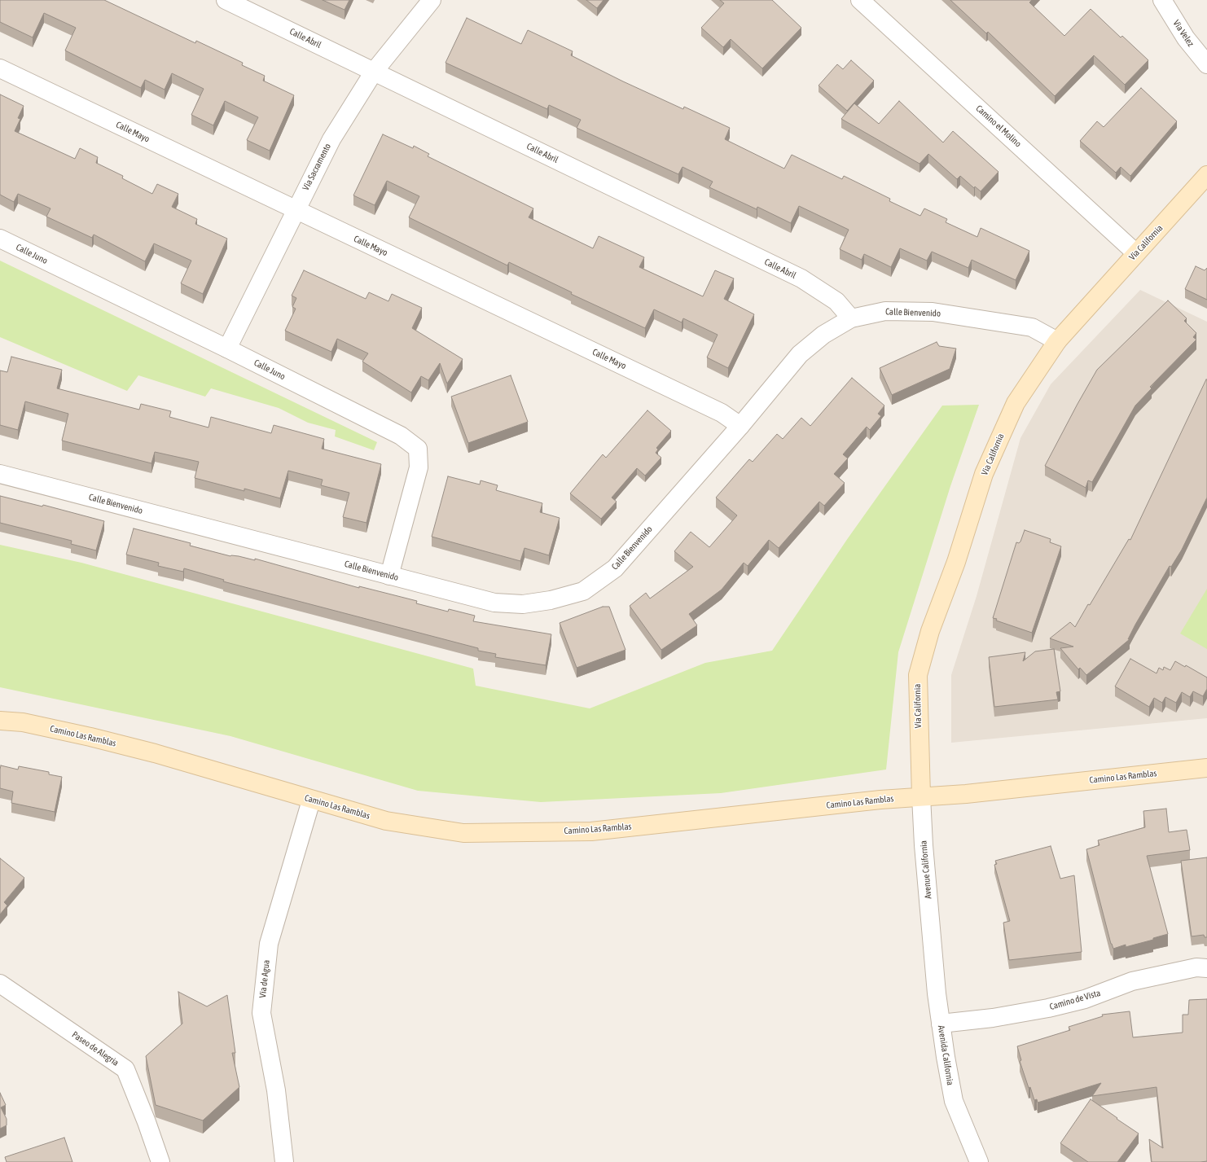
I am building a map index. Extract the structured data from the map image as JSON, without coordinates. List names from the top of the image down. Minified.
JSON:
{"streets":{"main road":["Via California","Camino Las Ramblas"],"street":["Via Velez","Calle Abril","Camino el Molino","Calle Mayo","Via Sacramento","Calle Juno","Calle Bienvenido","Avenue California","Via de Agua","Camino de Vista","Paseo de Alegria","Avenida California"]},"crossings":[["Calle Abril","Via Sacramento"],["Calle Abril","Calle Bienvenido"],["Camino el Molino","Via California"],["Calle Mayo","Via Sacramento"],["Calle Mayo","Calle Bienvenido"],["Via Sacramento","Calle Juno"],["Via California","Calle Bienvenido"],["Via California","Camino Las Ramblas"],["Via California","Avenue California"],["Calle Juno","Calle Bienvenido"],["Camino Las Ramblas","Avenue California"],["Camino Las Ramblas","Via de Agua"],["Avenue California","Avenida California"],["Camino de Vista","Avenida California"]]}
